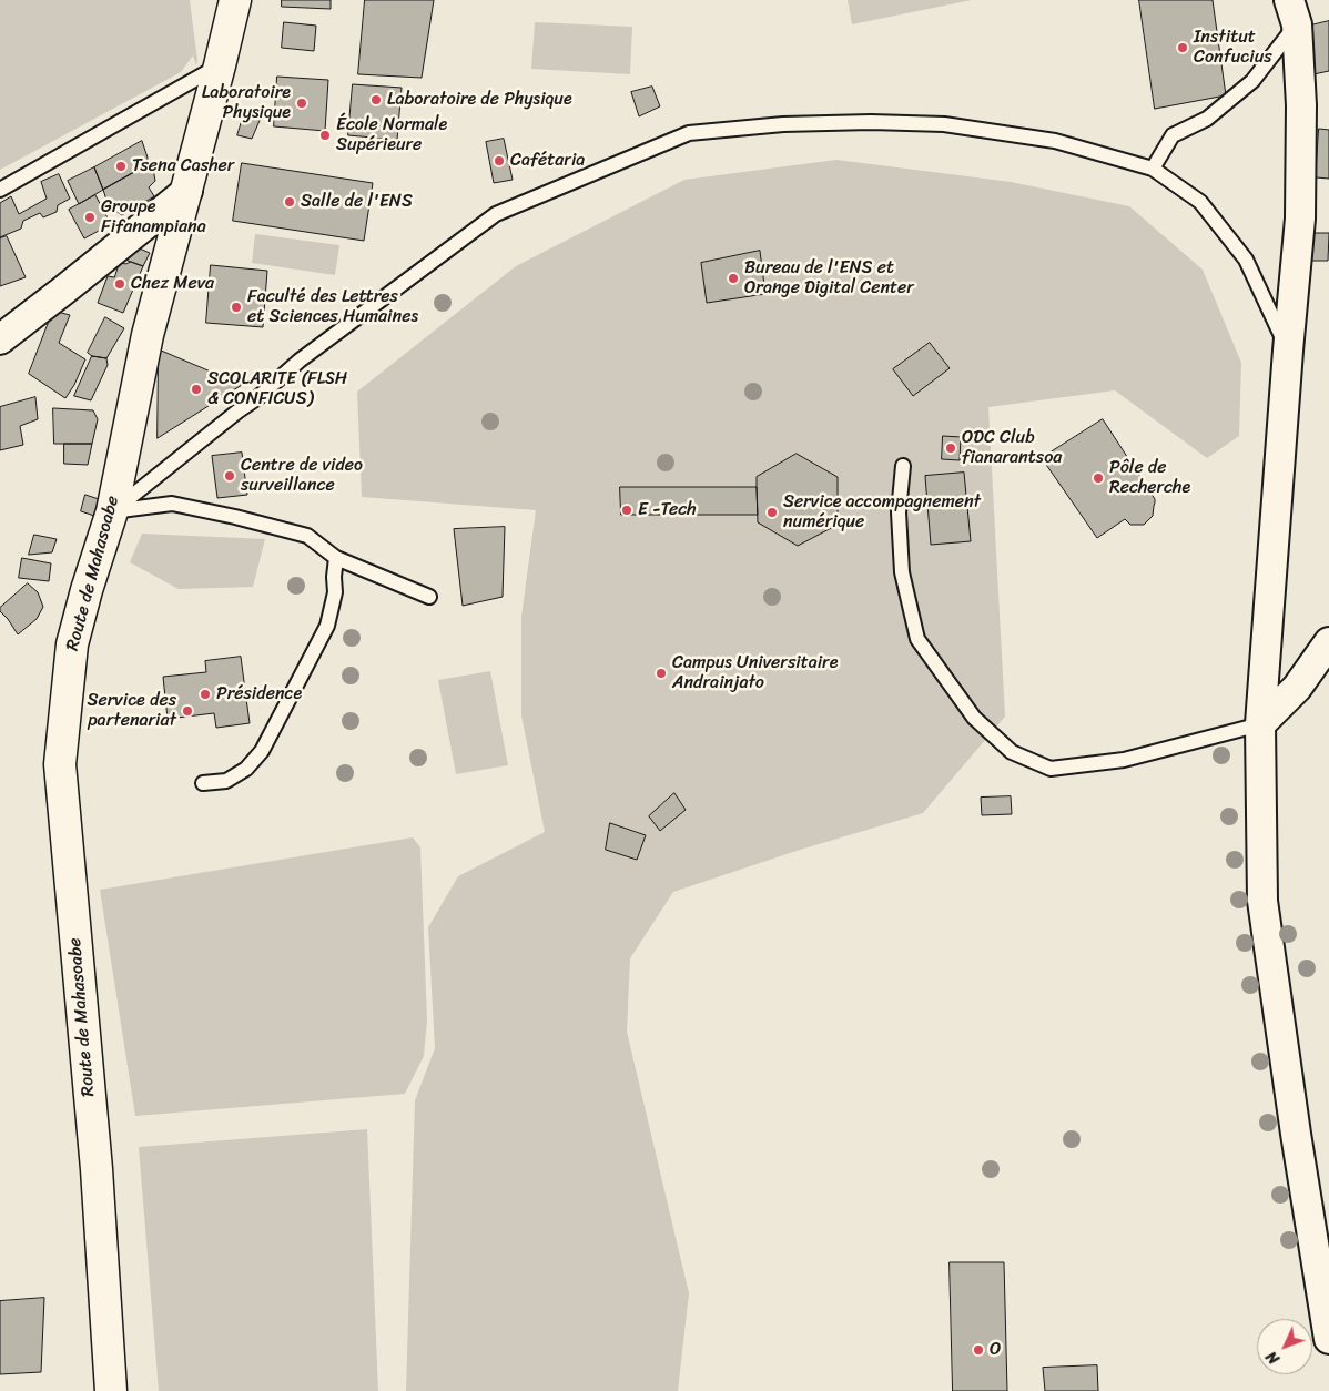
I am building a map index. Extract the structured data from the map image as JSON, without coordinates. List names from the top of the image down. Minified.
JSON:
{"streets":{"street":["Route de Mahasoabe"]},"places":["Institut Confucius","Laboratoire de Physique","Laboratoire Physique","École Normale Supérieure","Cafétaria","Tsena Casher","Salle de l'ENS","Groupe Fifanampiana","Bureau de l'ENS et Orange Digital Center","Chez Meva","Faculté des Lettres et Sciences Humaines","SCOLARITE (FLSH & CONFICUS)","ODC Club fianarantsoa","Centre de video surveillance","Pôle de Recherche","E -Tech","Service accompagnement numérique","Campus Universitaire Andrainjato","Présidence","Service des partenariat","O"],"north":"bottom left"}
